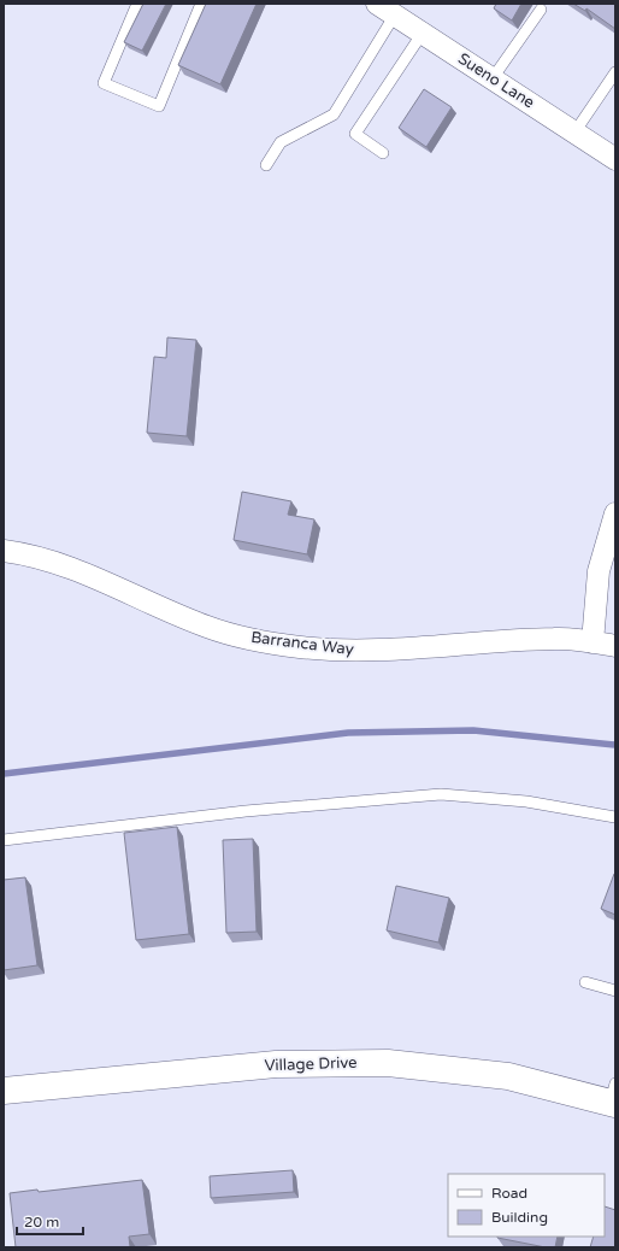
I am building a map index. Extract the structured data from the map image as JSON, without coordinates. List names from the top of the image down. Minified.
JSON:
{"streets":{"main road":["Village Drive"],"street":["Sueno Lane","Barranca Way"]},"legend":["Road","Building"],"scale_bar":"20 m"}
